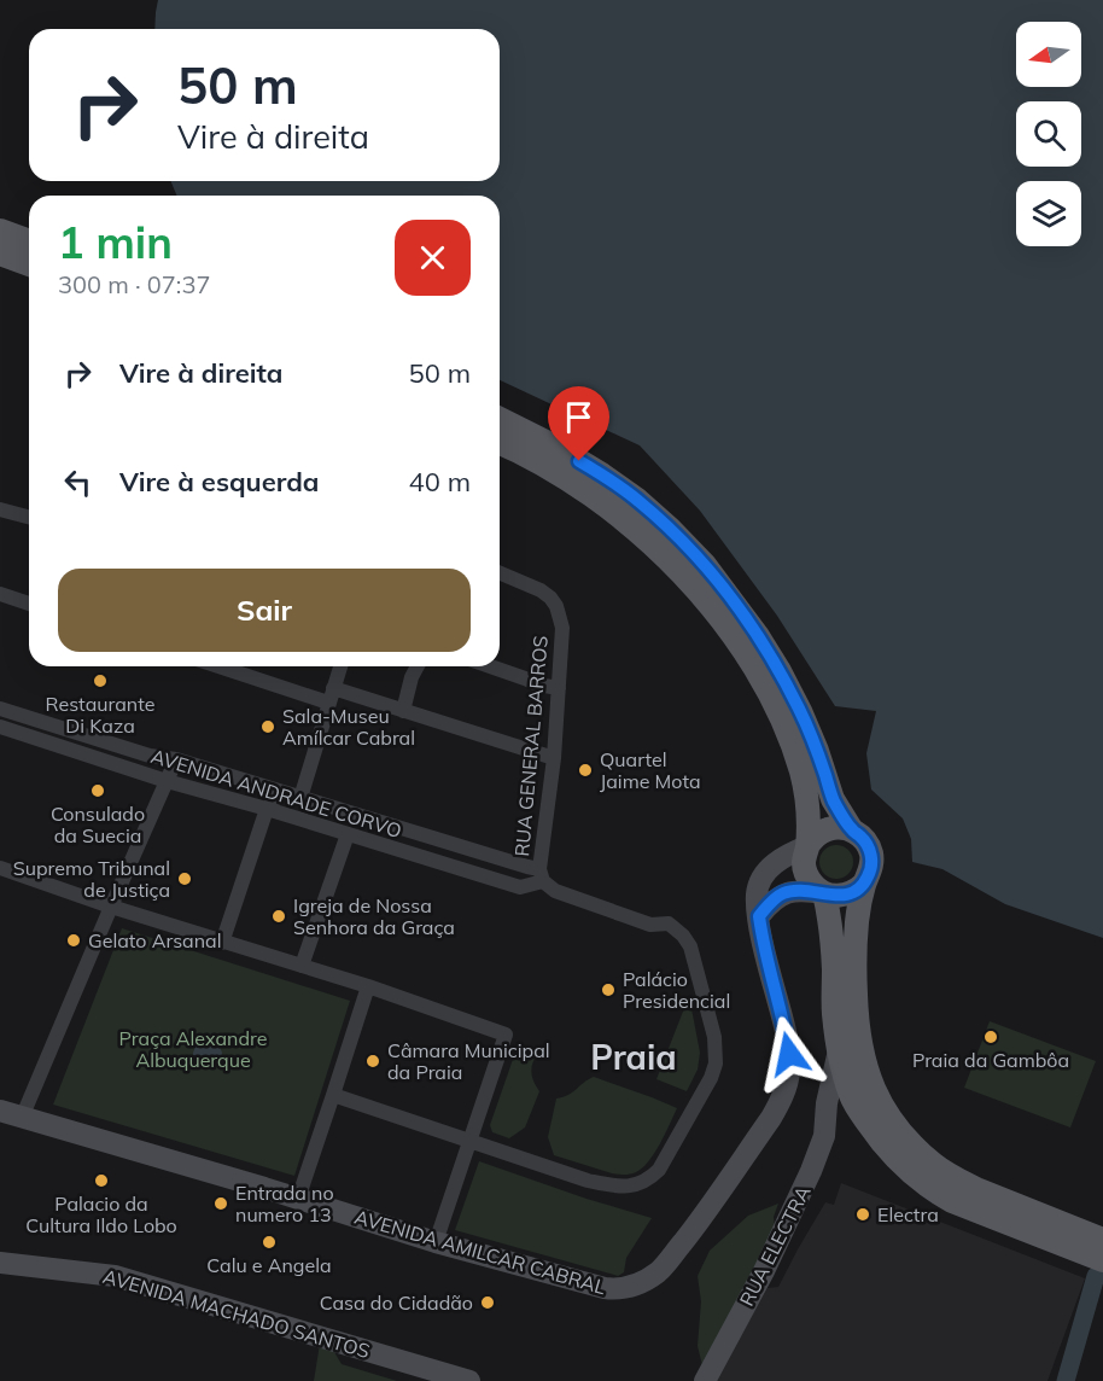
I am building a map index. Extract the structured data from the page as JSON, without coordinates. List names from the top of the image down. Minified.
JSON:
{"streets":{"street":["RUA GENERAL BARROS","AVENIDA ANDRADE CORVO","RUA ELECTRA","AVENIDA AMILCAR CABRAL","AVENIDA MACHADO SANTOS"]},"crossings":[["RUA GENERAL BARROS","AVENIDA ANDRADE CORVO"]],"districts":["Praia"],"parks":["Praça Alexandre Albuquerque"],"places":["Restaurante Di Kaza","Sala-Museu Amílcar Cabral","Quartel Jaime Mota","Consulado da Suecia","Supremo Tribunal de Justiça","Igreja de Nossa Senhora da Graça","Gelato Arsanal","Palácio Presidencial","Praia da Gambôa","Câmara Municipal da Praia","Palacio da Cultura Ildo Lobo","Entrada no numero 13","Electra","Calu e Angela","Casa do Cidadão"],"north":"left","page":{"turn":["50 m","Vire à direita"],"heading":["1 min","300 m · 07:37"],"list":[{"name":"Vire à direita","value":"50 m"},{"name":"Vire à esquerda","value":"40 m"}],"buttons":"Sair"}}
